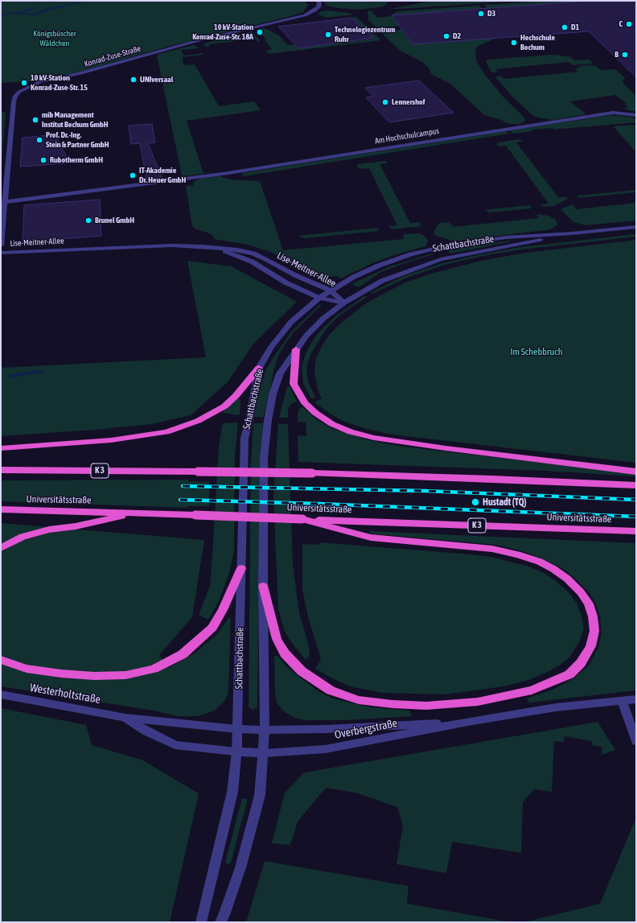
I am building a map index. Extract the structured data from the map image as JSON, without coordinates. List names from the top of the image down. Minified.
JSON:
{"streets":{"highway":["K 3","Universitätsstraße"],"street":["Konrad-Zuse-Straße","Am Hochschulcampus","Lise-Meitner-Allee","Schattbachstraße","Westerholtstraße","Overbergstraße"]},"crossings":[["Konrad-Zuse-Straße","Am Hochschulcampus"],["Lise-Meitner-Allee","Schattbachstraße"],["Schattbachstraße","Westerholtstraße"],["Schattbachstraße","Overbergstraße"]],"parks":["Königsbüscher Wäldchen","Im Schebbruch"],"places":["D3","C","D1","10 kV-Station Konrad-Zuse-Str. 18A","Technologiezentrum Ruhr","D2","Hochschule Bochum","B","UNIversaal","10 kV-Station Konrad-Zuse-Str. 15","Lennershof","mib Management Institut Bochum GmbH","Prof. Dr.-Ing. Stein & Partner GmbH","Rubotherm GmbH","IT-Akademie Dr. Heuer GmbH","Brunel GmbH","Hustadt (TQ)"]}
